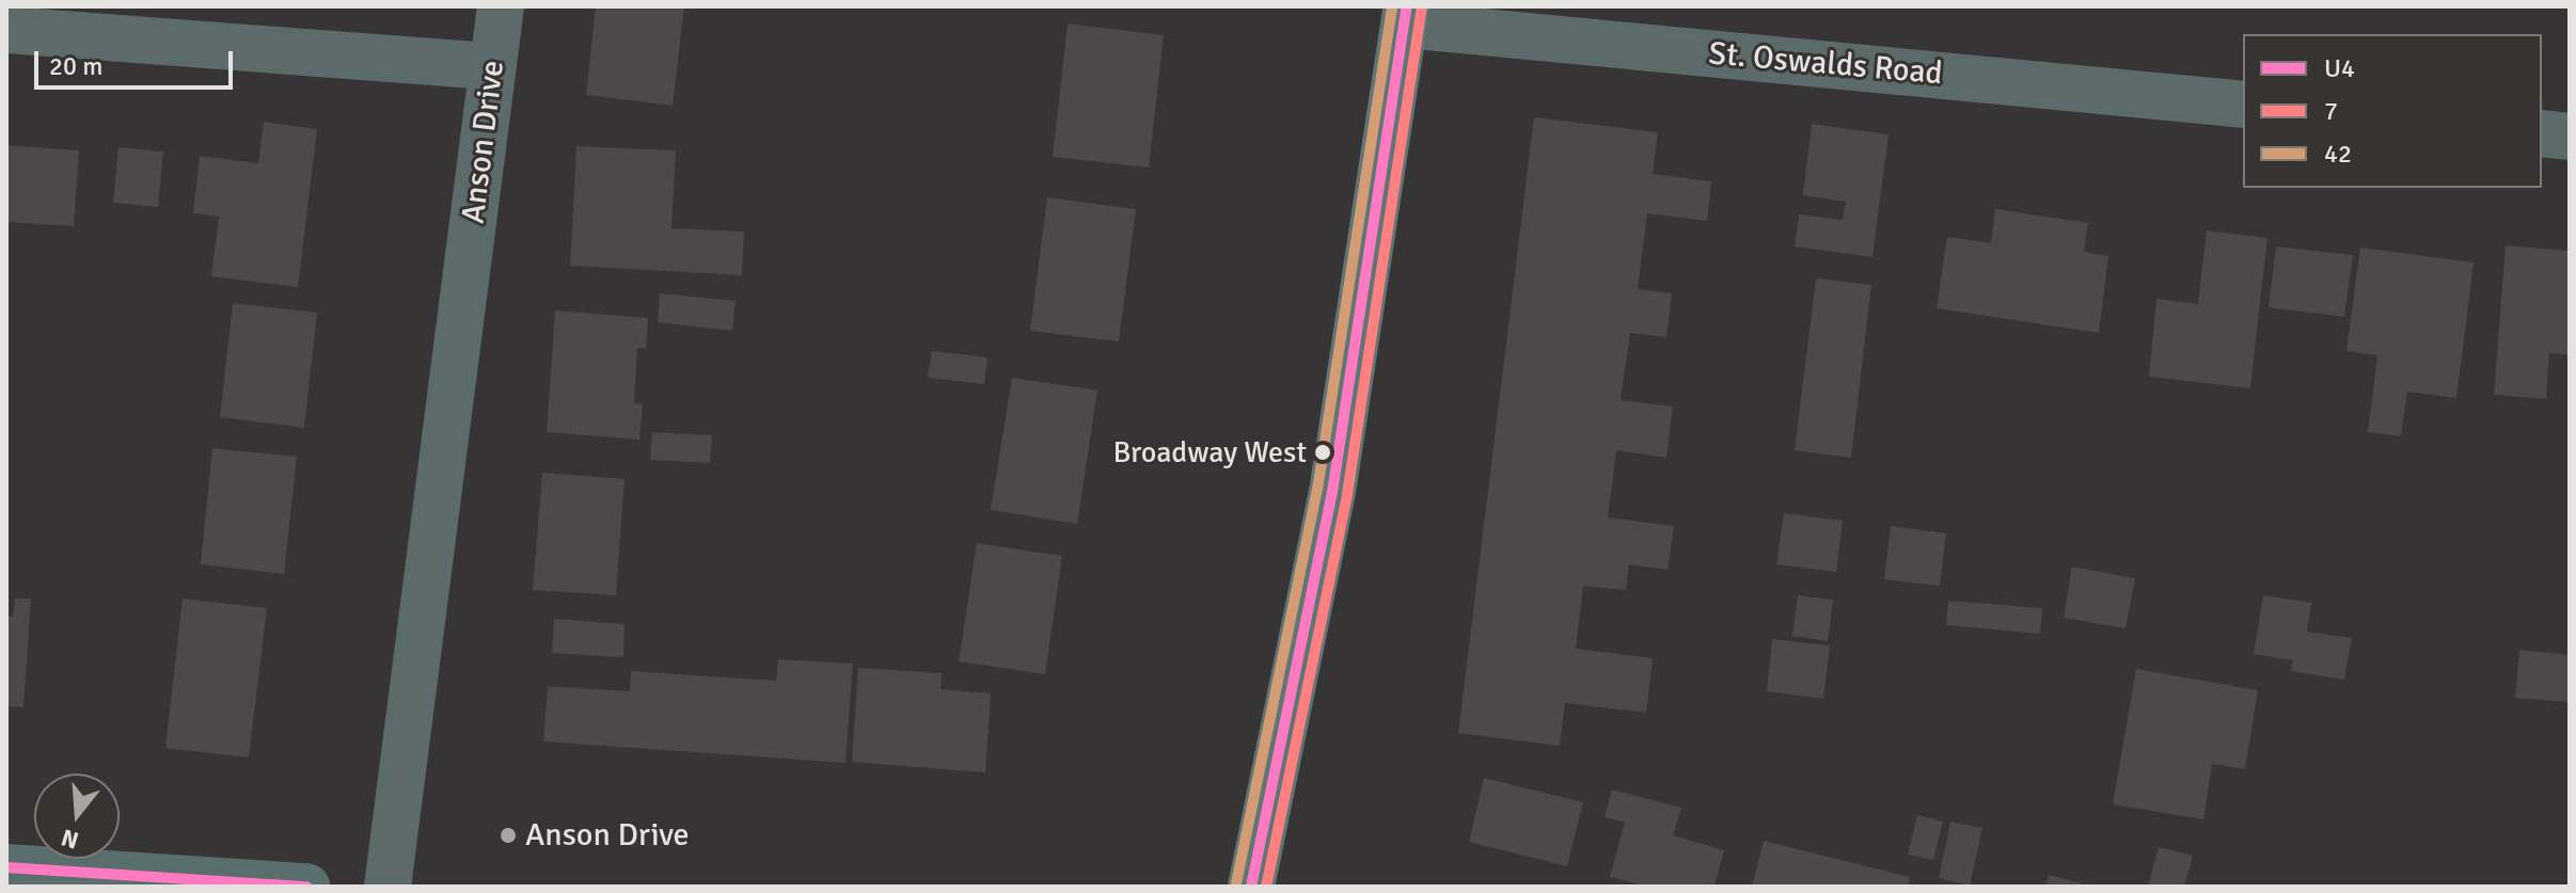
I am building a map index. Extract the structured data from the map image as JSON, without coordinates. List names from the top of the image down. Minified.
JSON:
{"streets":{"street":["St. Oswalds Road","Anson Drive"]},"places":["Broadway West","Anson Drive"],"lines":["transit line U4","transit line 42","transit line 7"],"legend":["U4","7","42"],"scale_bar":"20 m","north":"bottom"}
